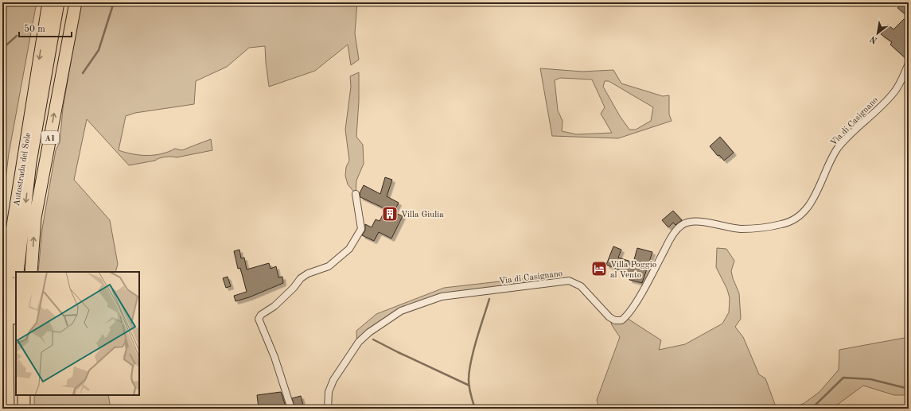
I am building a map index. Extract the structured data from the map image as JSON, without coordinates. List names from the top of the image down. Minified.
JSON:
{"streets":{"highway":["A1","Autostrada del Sole"],"street":["Via di Casignano"]},"places":{"building":["Villa Giulia"],"hotel":["Villa Poggio al Vento"]},"scale_bar":"50 m","north":"bottom left"}
